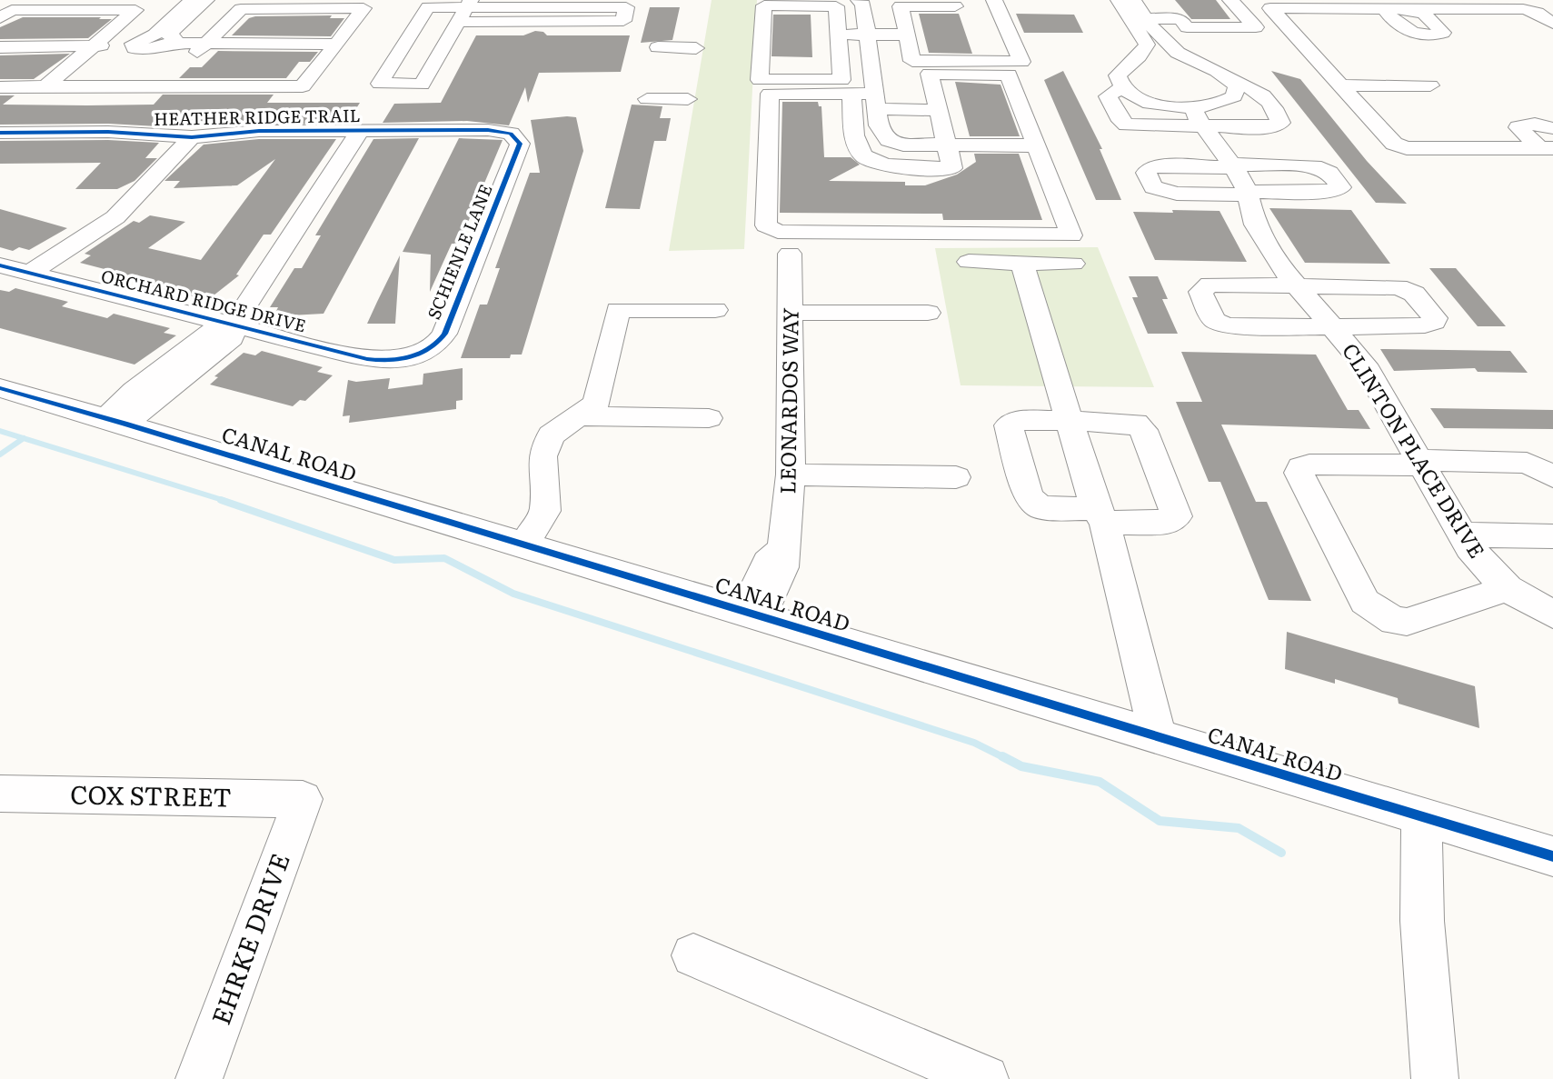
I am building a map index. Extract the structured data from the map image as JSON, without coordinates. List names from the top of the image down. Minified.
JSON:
{"streets":{"street":["HEATHER RIDGE TRAIL","SCHIENLE LANE","ORCHARD RIDGE DRIVE","LEONARDOS WAY","CLINTON PLACE DRIVE","CANAL ROAD","COX STREET","EHRKE DRIVE"]},"crossings":[["HEATHER RIDGE TRAIL","SCHIENLE LANE"],["SCHIENLE LANE","ORCHARD RIDGE DRIVE"],["LEONARDOS WAY","CANAL ROAD"],["COX STREET","EHRKE DRIVE"]]}
